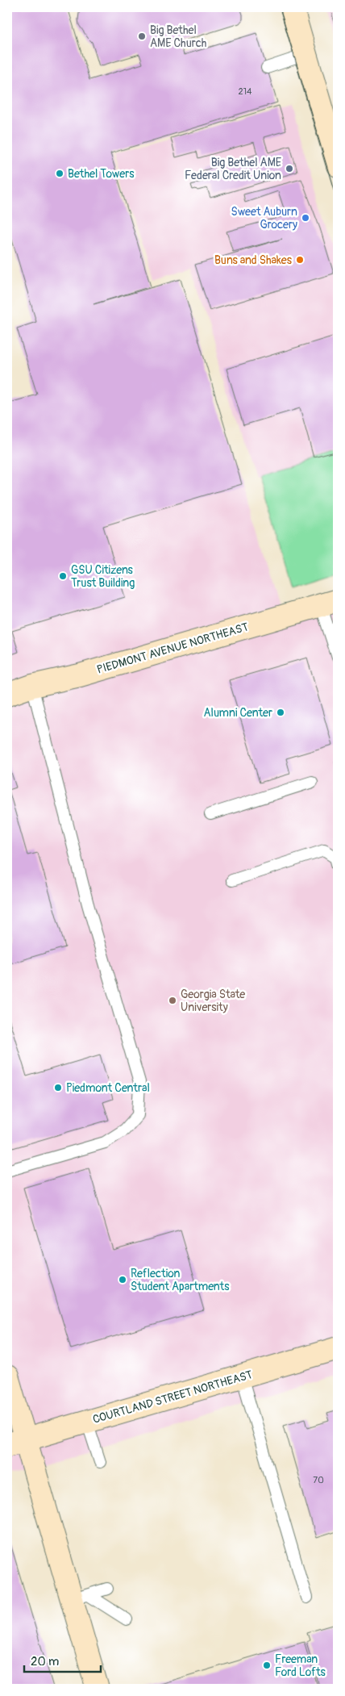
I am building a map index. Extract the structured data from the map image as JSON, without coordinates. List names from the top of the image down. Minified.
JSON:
{"streets":{"main road":["PIEDMONT AVENUE NORTHEAST","COURTLAND STREET NORTHEAST"]},"places":["Big Bethel AME Church","Big Bethel AME Federal Credit Union","Bethel Towers","Sweet Auburn Grocery","Buns and Shakes","GSU Citizens Trust Building","Alumni Center","Georgia State University","Piedmont Central","Reflection Student Apartments","Freeman Ford Lofts"],"house_numbers":["214","70"],"scale_bar":"20 m"}
